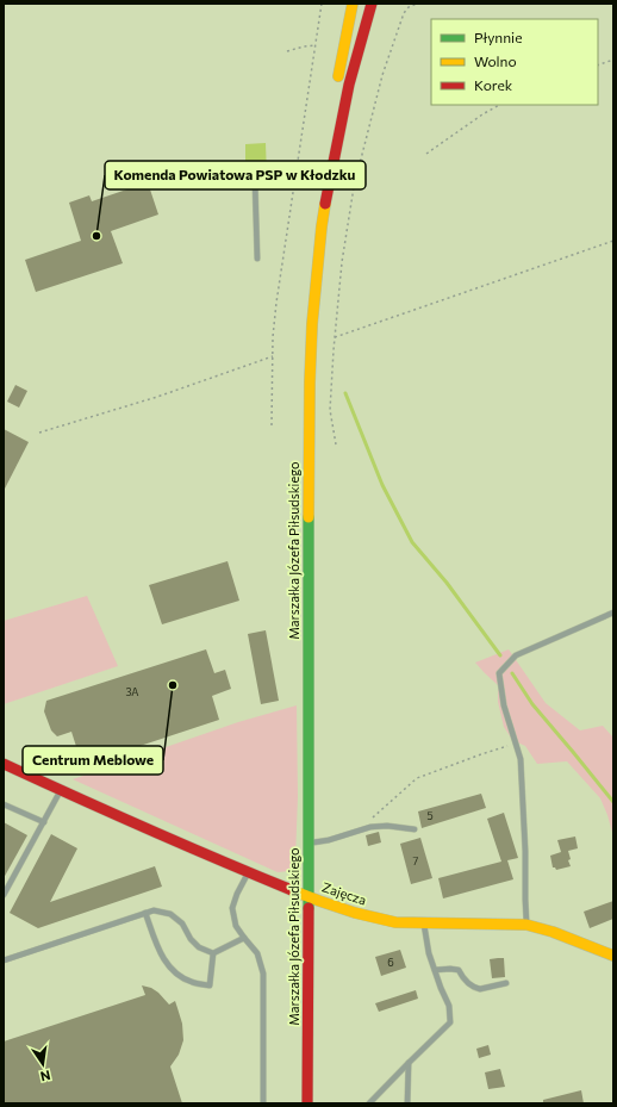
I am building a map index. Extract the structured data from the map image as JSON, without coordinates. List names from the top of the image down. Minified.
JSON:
{"streets":{"main road":["Marszałka Józefa Piłsudskiego","Zajęcza"]},"crossings":[["Marszałka Józefa Piłsudskiego","Zajęcza"]],"places":["Komenda Powiatowa PSP w Kłodzku","Centrum Meblowe"],"house_numbers":["3A","5","7","6"],"legend":["Płynnie","Wolno","Korek"],"north":"bottom"}
